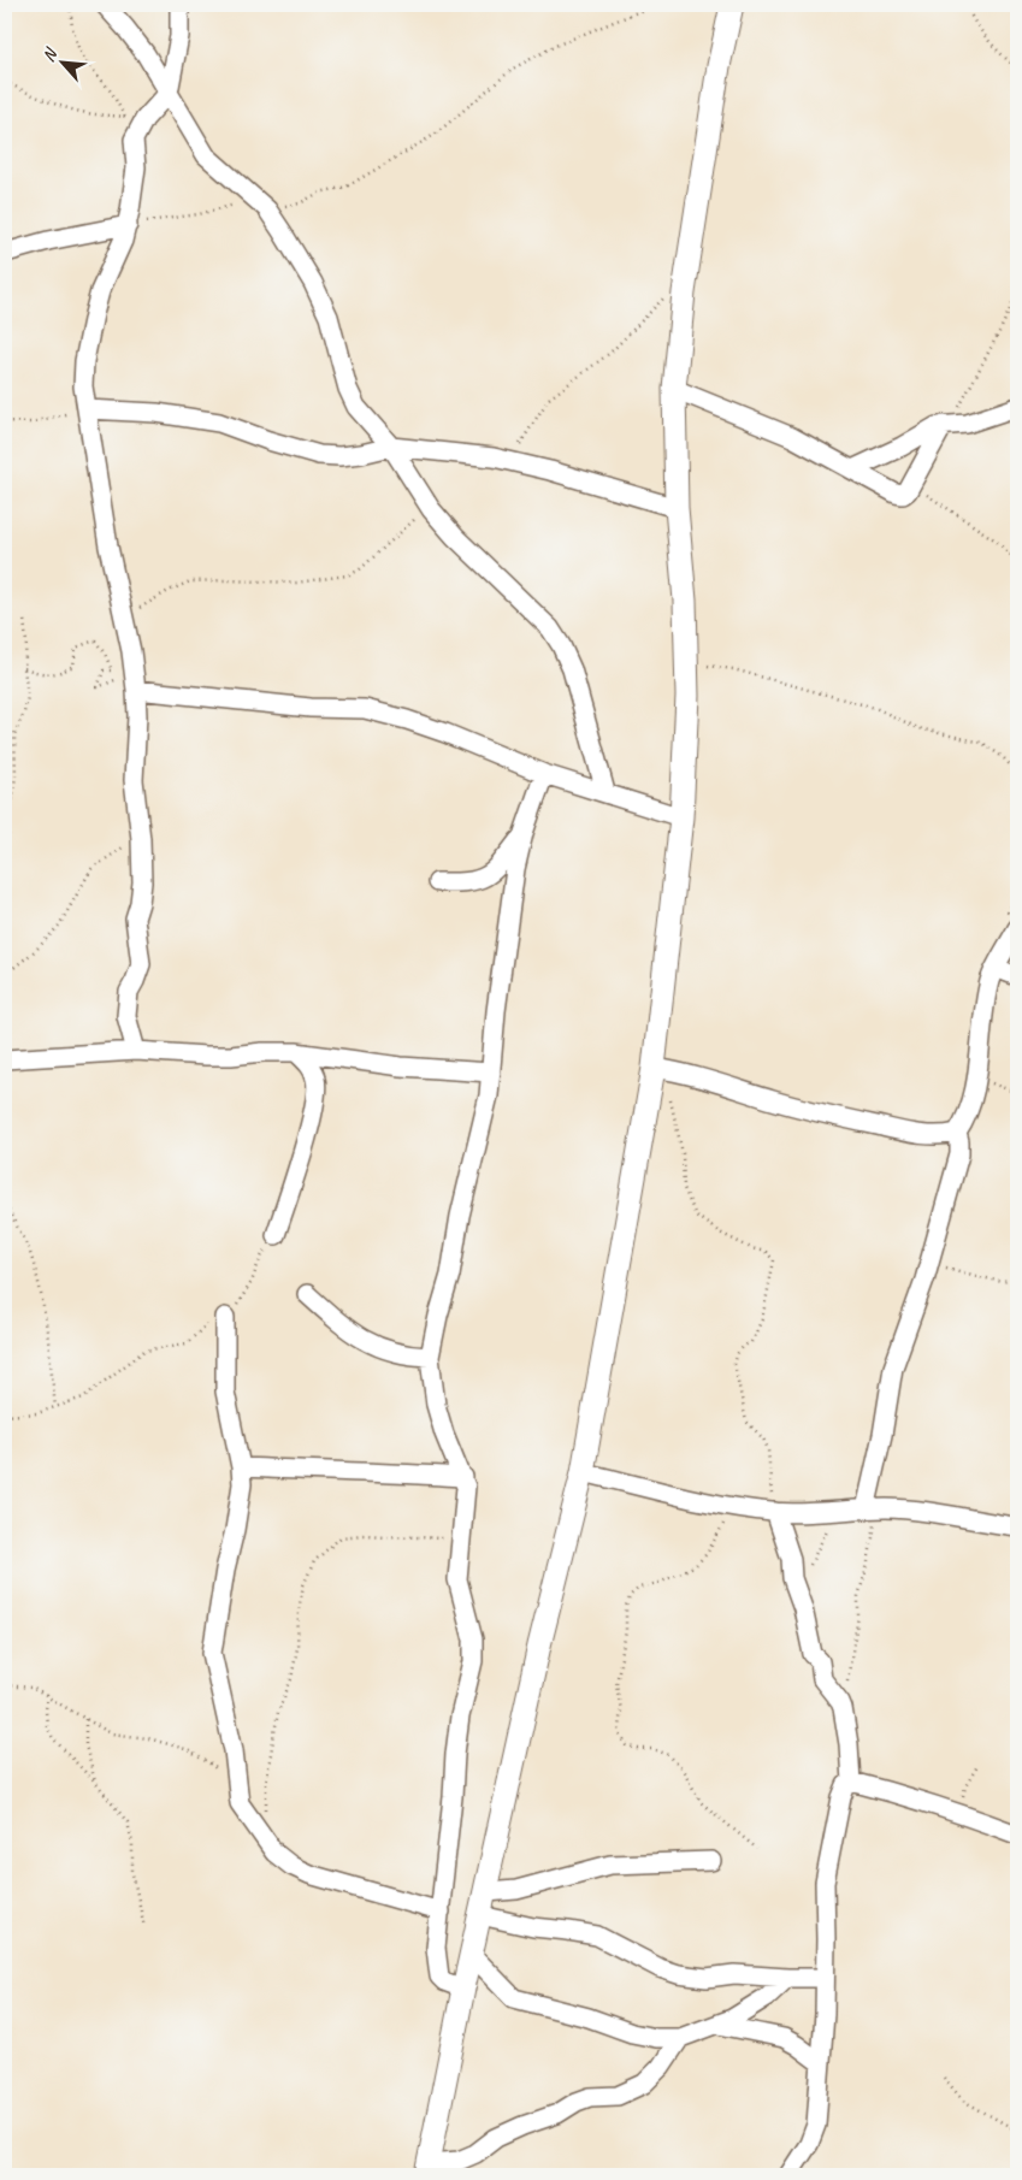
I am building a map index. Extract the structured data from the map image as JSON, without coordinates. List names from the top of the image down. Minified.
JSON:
{"north":"top left"}
